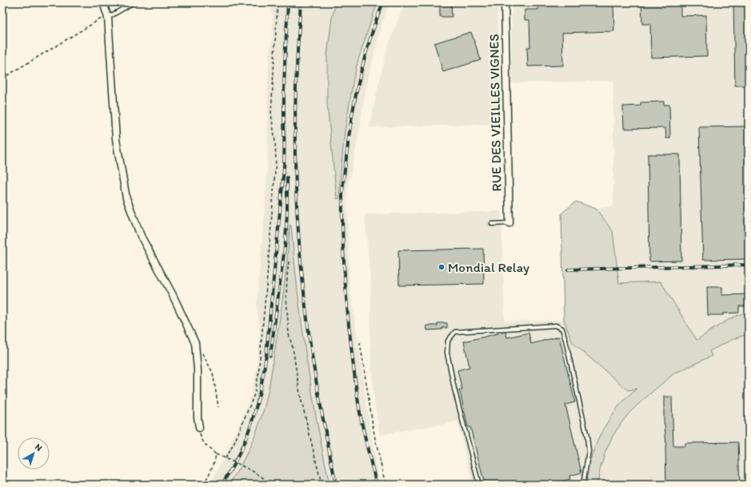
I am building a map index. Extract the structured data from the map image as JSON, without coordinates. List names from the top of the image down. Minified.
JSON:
{"streets":{"street":["RUE DES VIEILLES VIGNES"]},"places":["Mondial Relay"],"north":"top right"}
